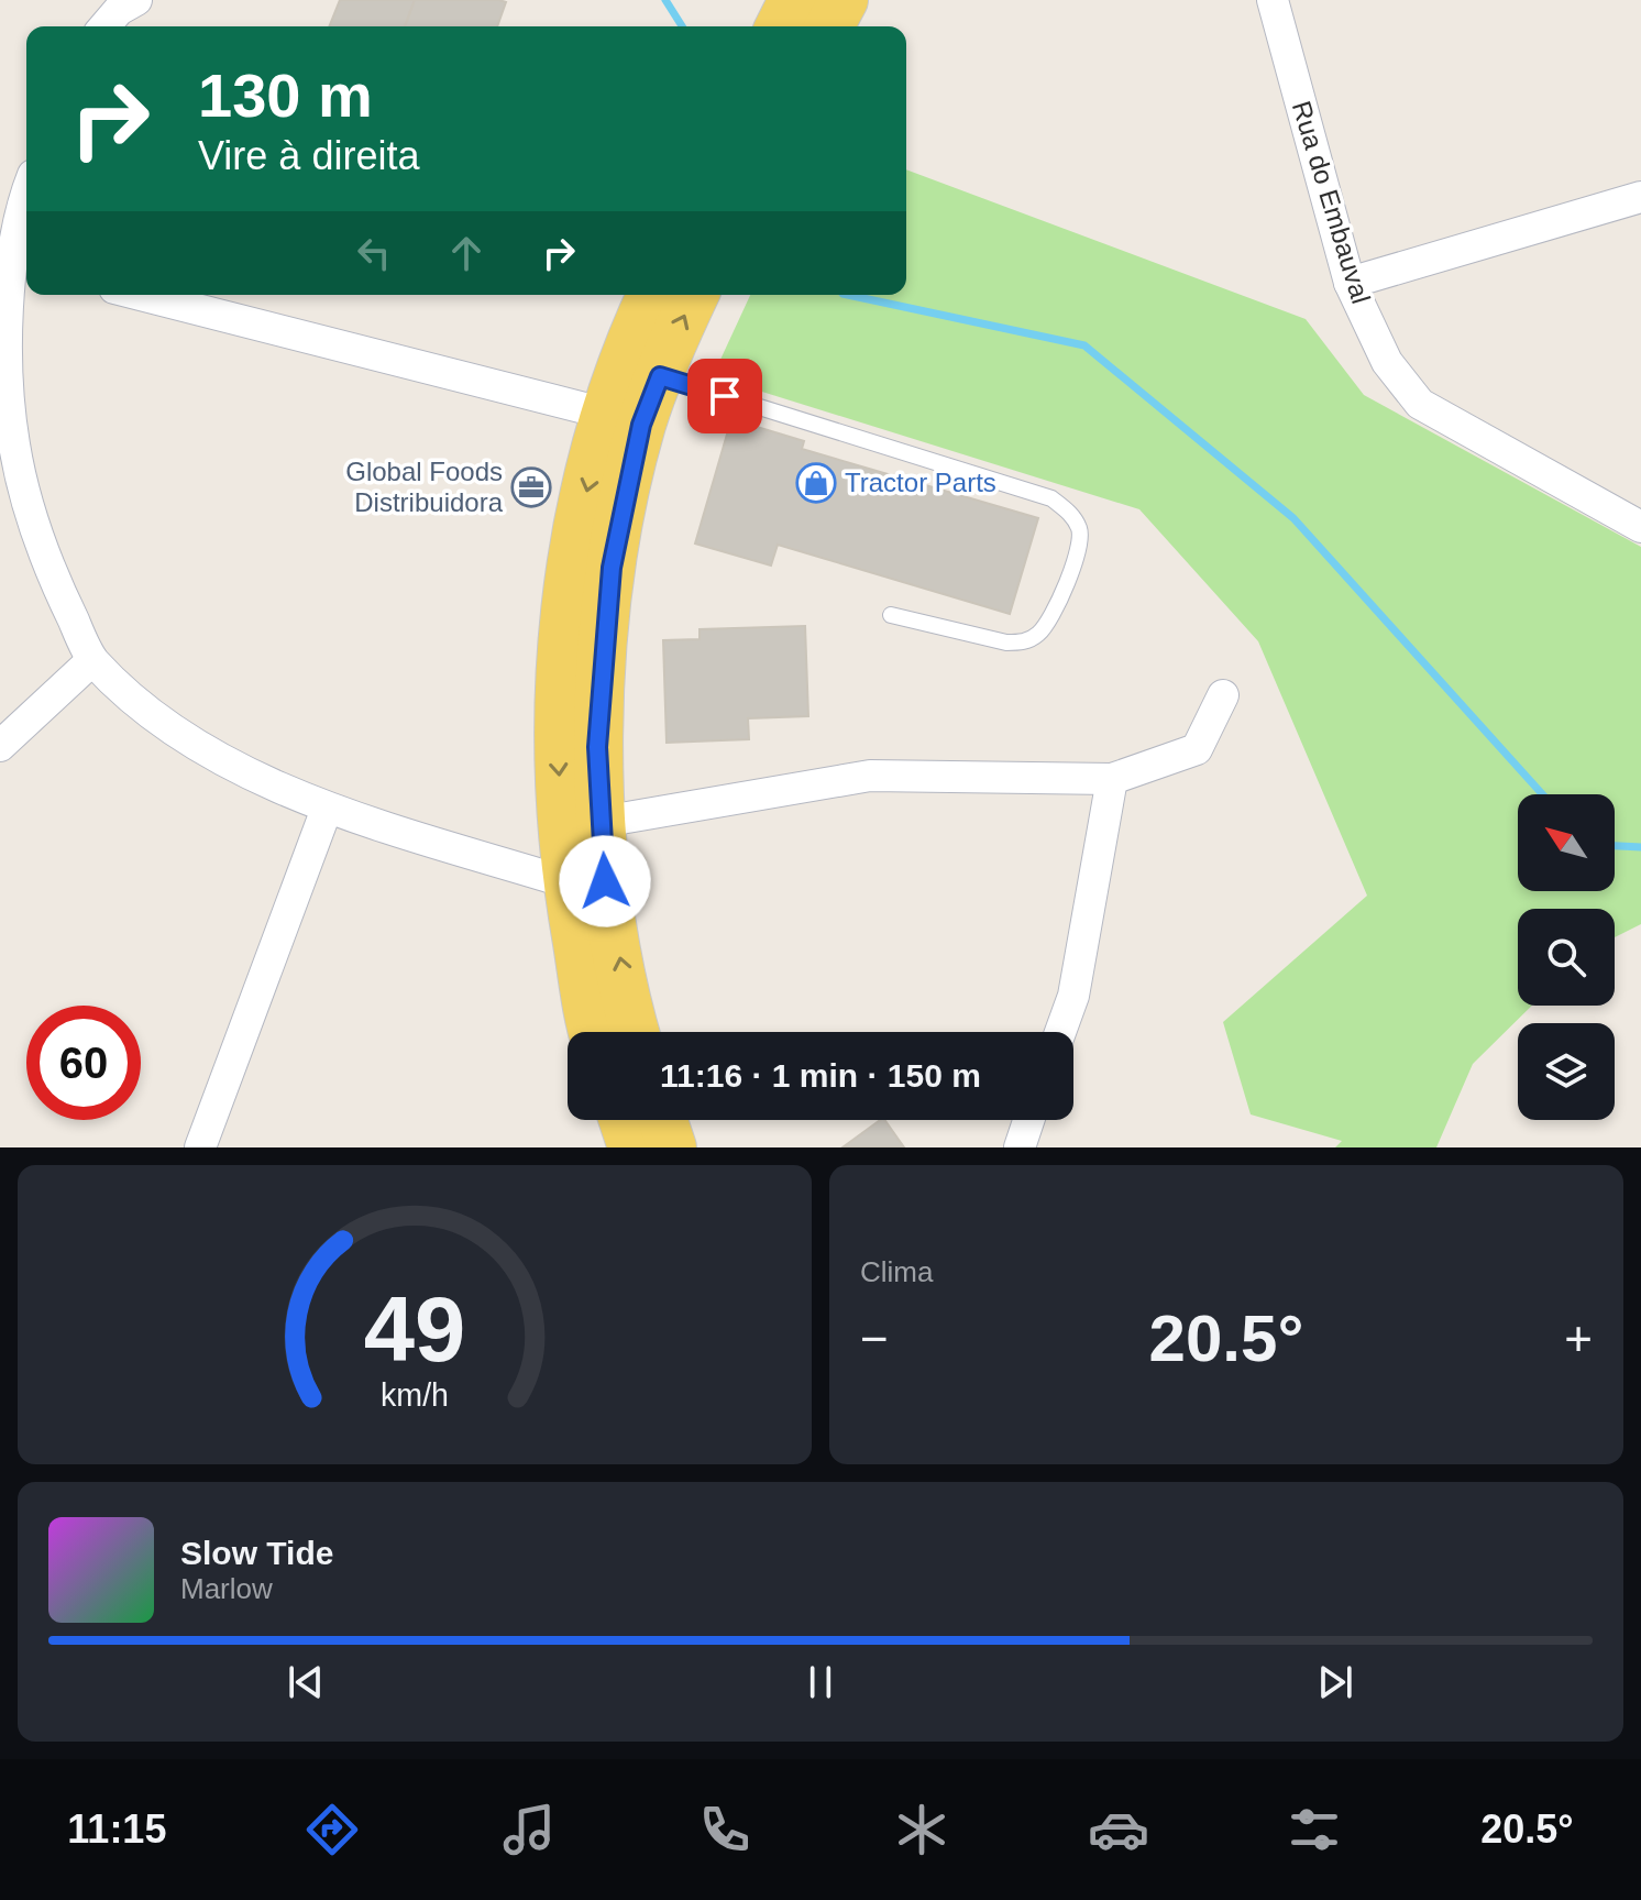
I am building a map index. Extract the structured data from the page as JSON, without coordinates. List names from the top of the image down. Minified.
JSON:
{"streets":{"street":["Rua do Embauval"]},"places":{"shop":["Tractor Parts"],"office":["Global Foods Distribuidora"]},"north":"top left","page":{"turn":["130 m","Vire à direita"],"limit":"60","trip":"11:16 · 1 min · 150 m","tile":"Clima","heat":["−","20.5°","+"],"song":["Slow Tide","Marlow"],"tabs":["11:15","20.5°"],"gauge":["49","km/h"]}}
